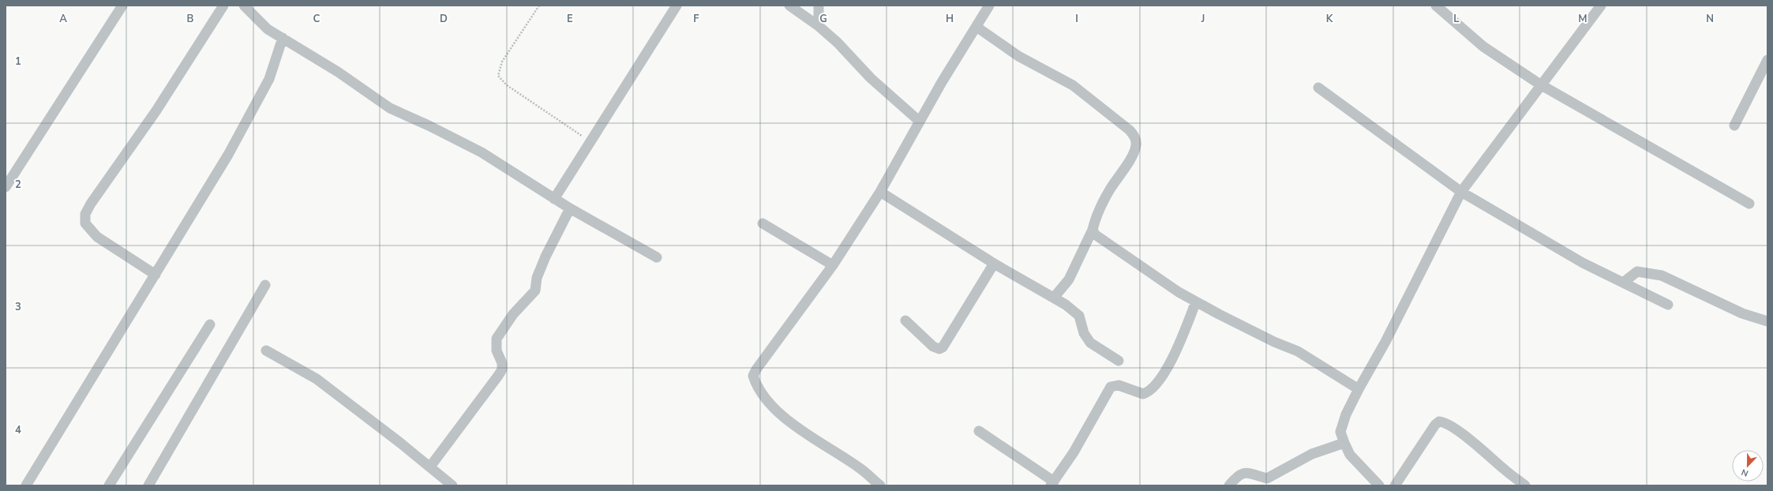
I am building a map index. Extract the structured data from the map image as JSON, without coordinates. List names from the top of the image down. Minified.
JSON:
{"north":"bottom","grid":{"columns":["A","B","C","D","E","F","G","H","I","J","K","L","M","N"],"rows":["1","2","3","4"]}}
